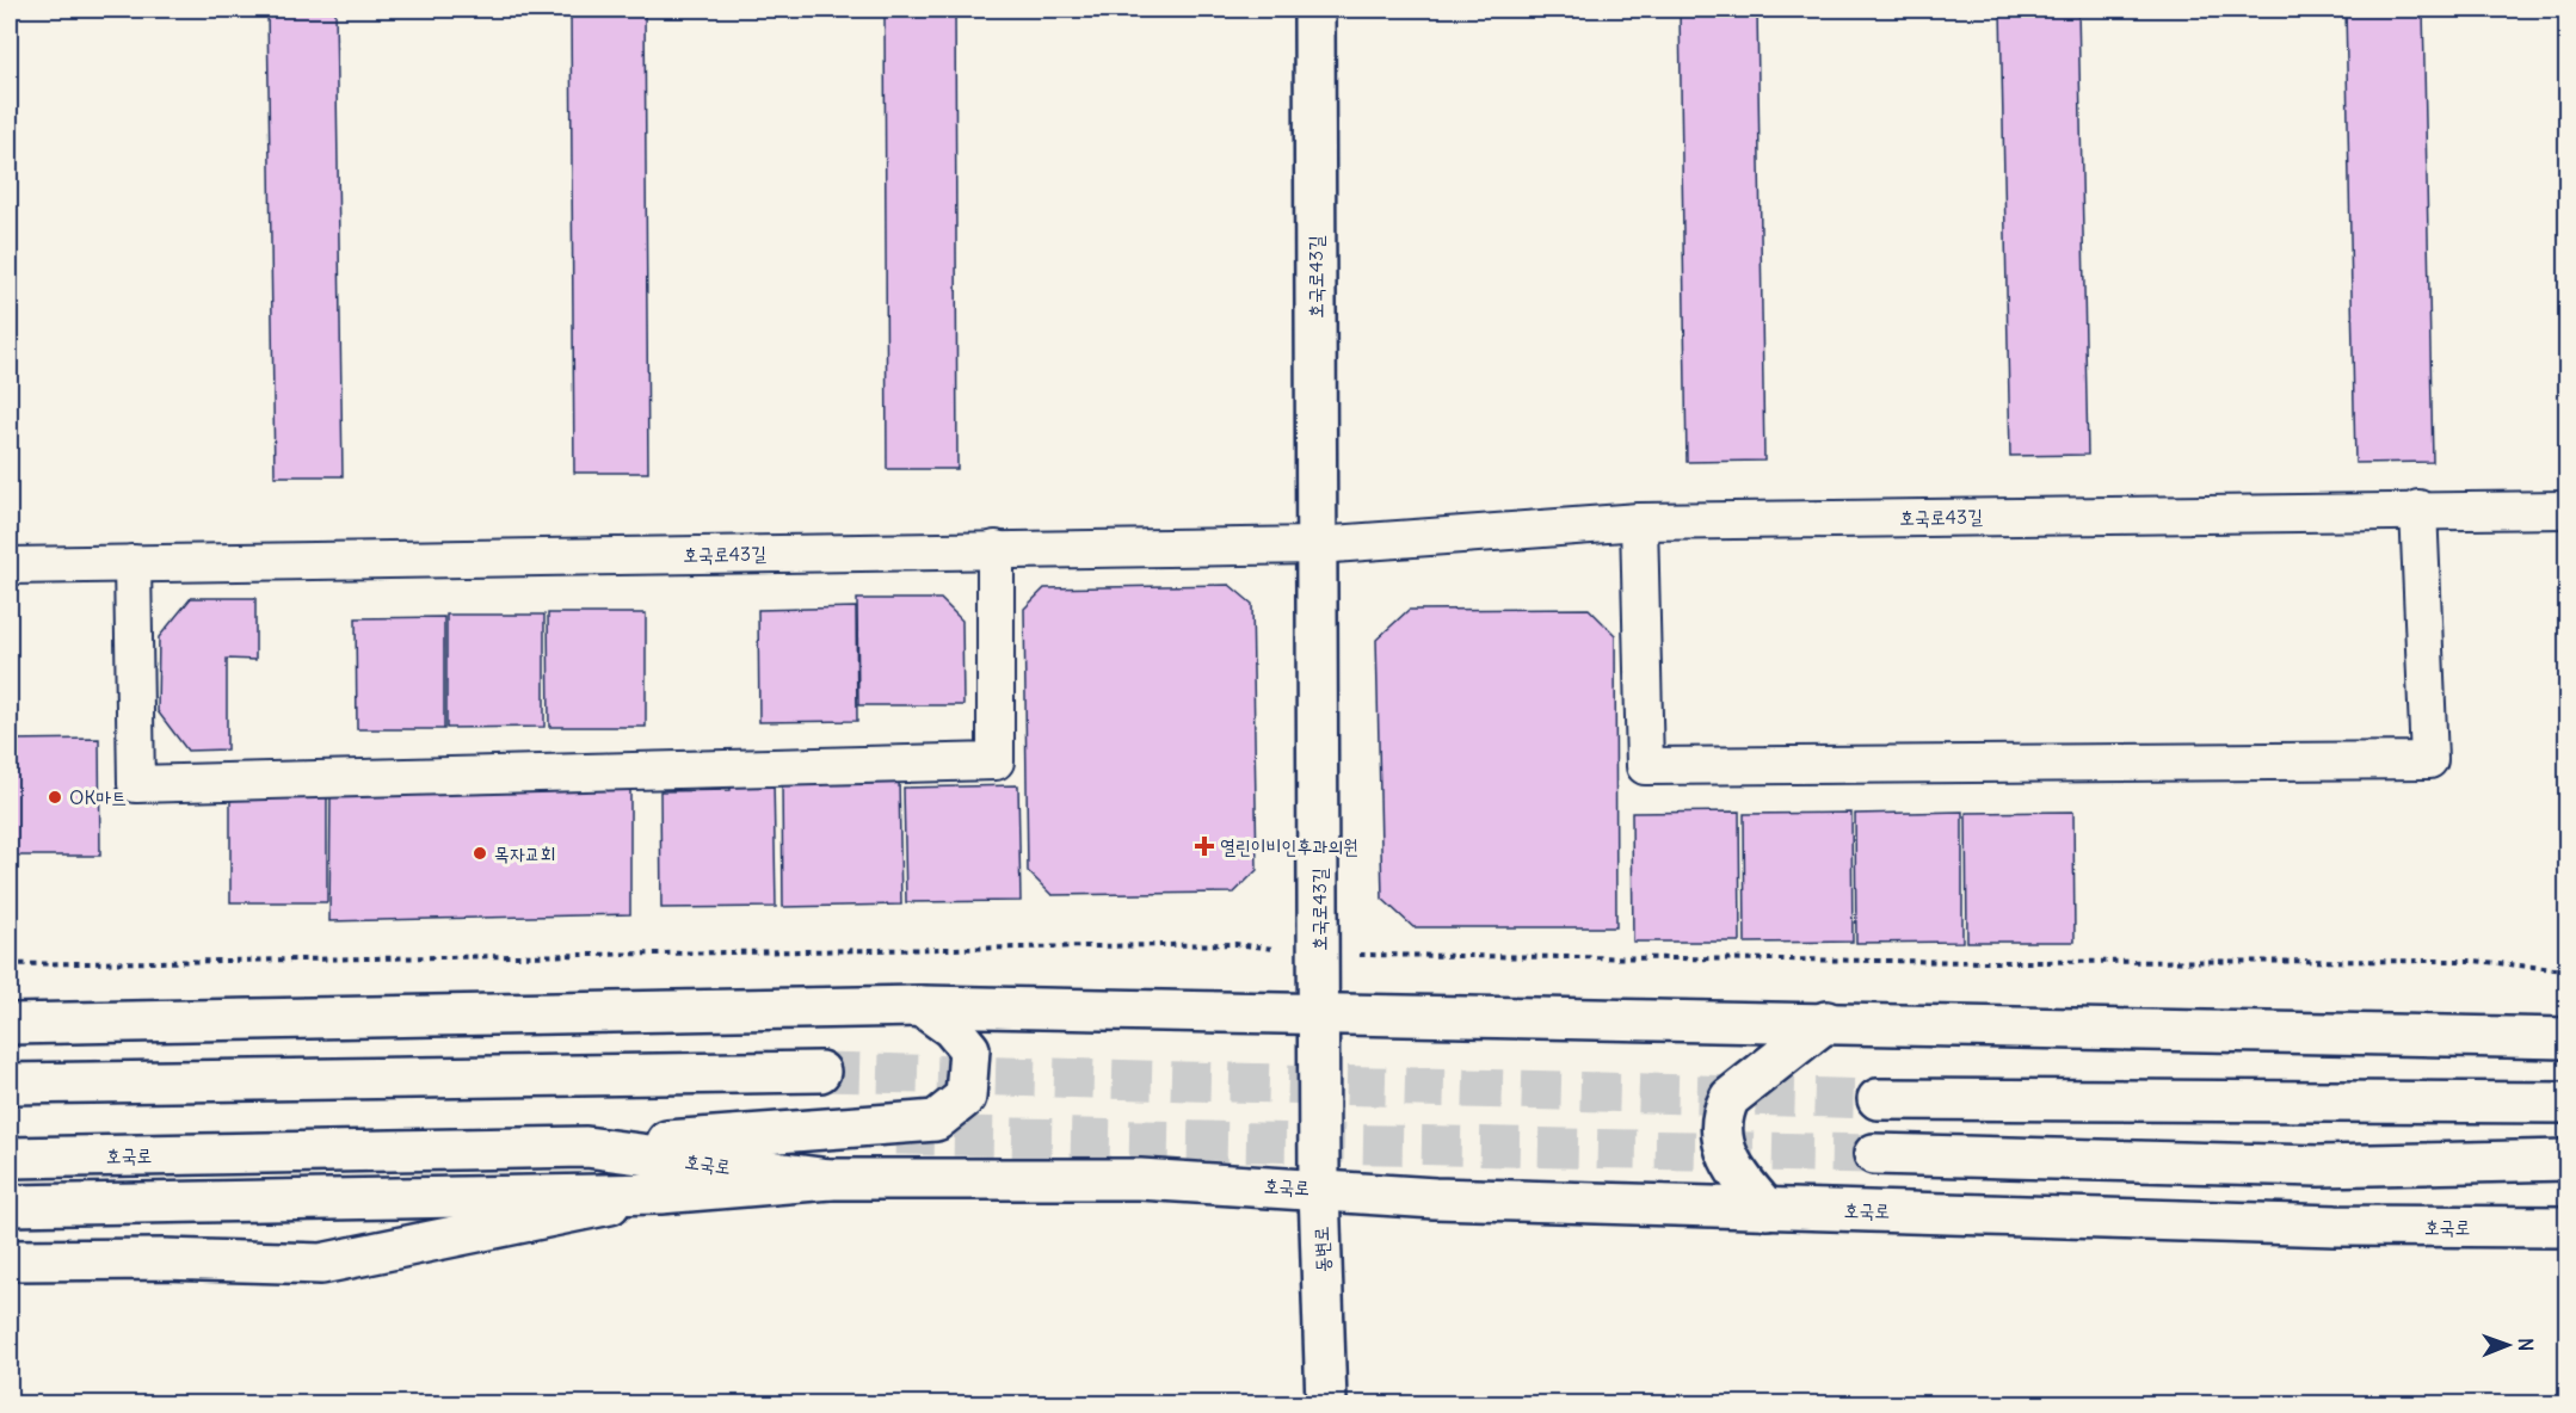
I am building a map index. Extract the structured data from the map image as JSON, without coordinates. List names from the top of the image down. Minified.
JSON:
{"streets":{"main road":["호국로43길","호국로","동변로"]},"crossings":[["호국로43길","호국로"],["호국로43길","동변로"],["호국로","동변로"]],"places":{"other":["OK마트","목자교회"],"health":["열린이비인후과의원"]},"north":"right"}
